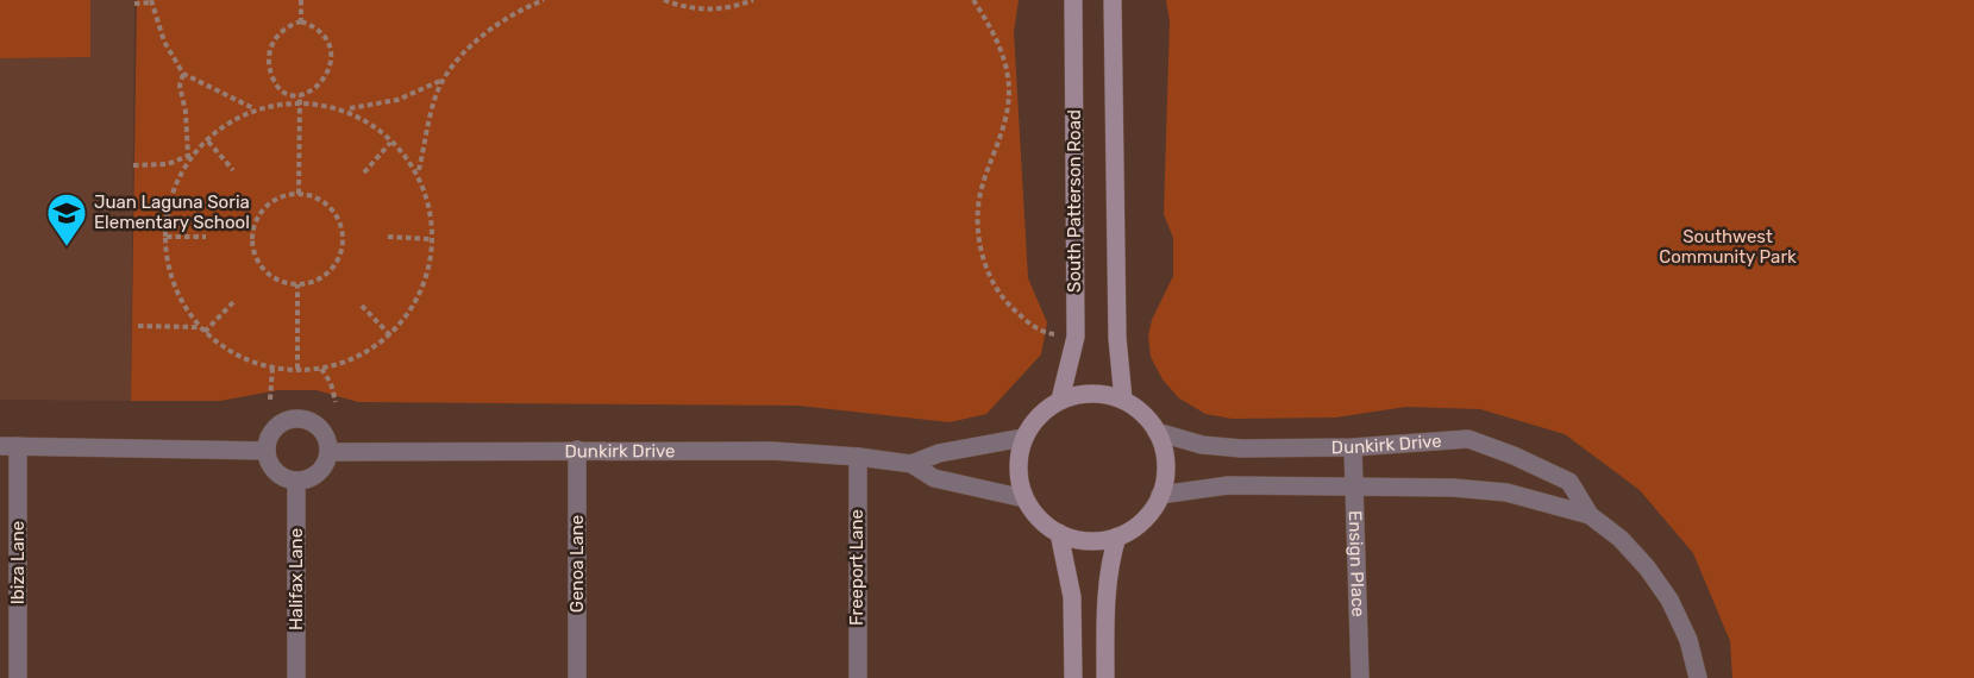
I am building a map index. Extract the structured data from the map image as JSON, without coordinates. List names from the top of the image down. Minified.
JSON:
{"streets":{"street":["South Patterson Road","Dunkirk Drive","Ibiza Lane","Ensign Place","Genoa Lane","Freeport Lane","Halifax Lane"]},"crossings":[["South Patterson Road","Dunkirk Drive"],["Dunkirk Drive","Ensign Place"],["Dunkirk Drive","Genoa Lane"],["Dunkirk Drive","Freeport Lane"],["Dunkirk Drive","Halifax Lane"]],"parks":["Southwest Community Park"],"places":{"school or university":["Juan Laguna Soria Elementary School"]}}
